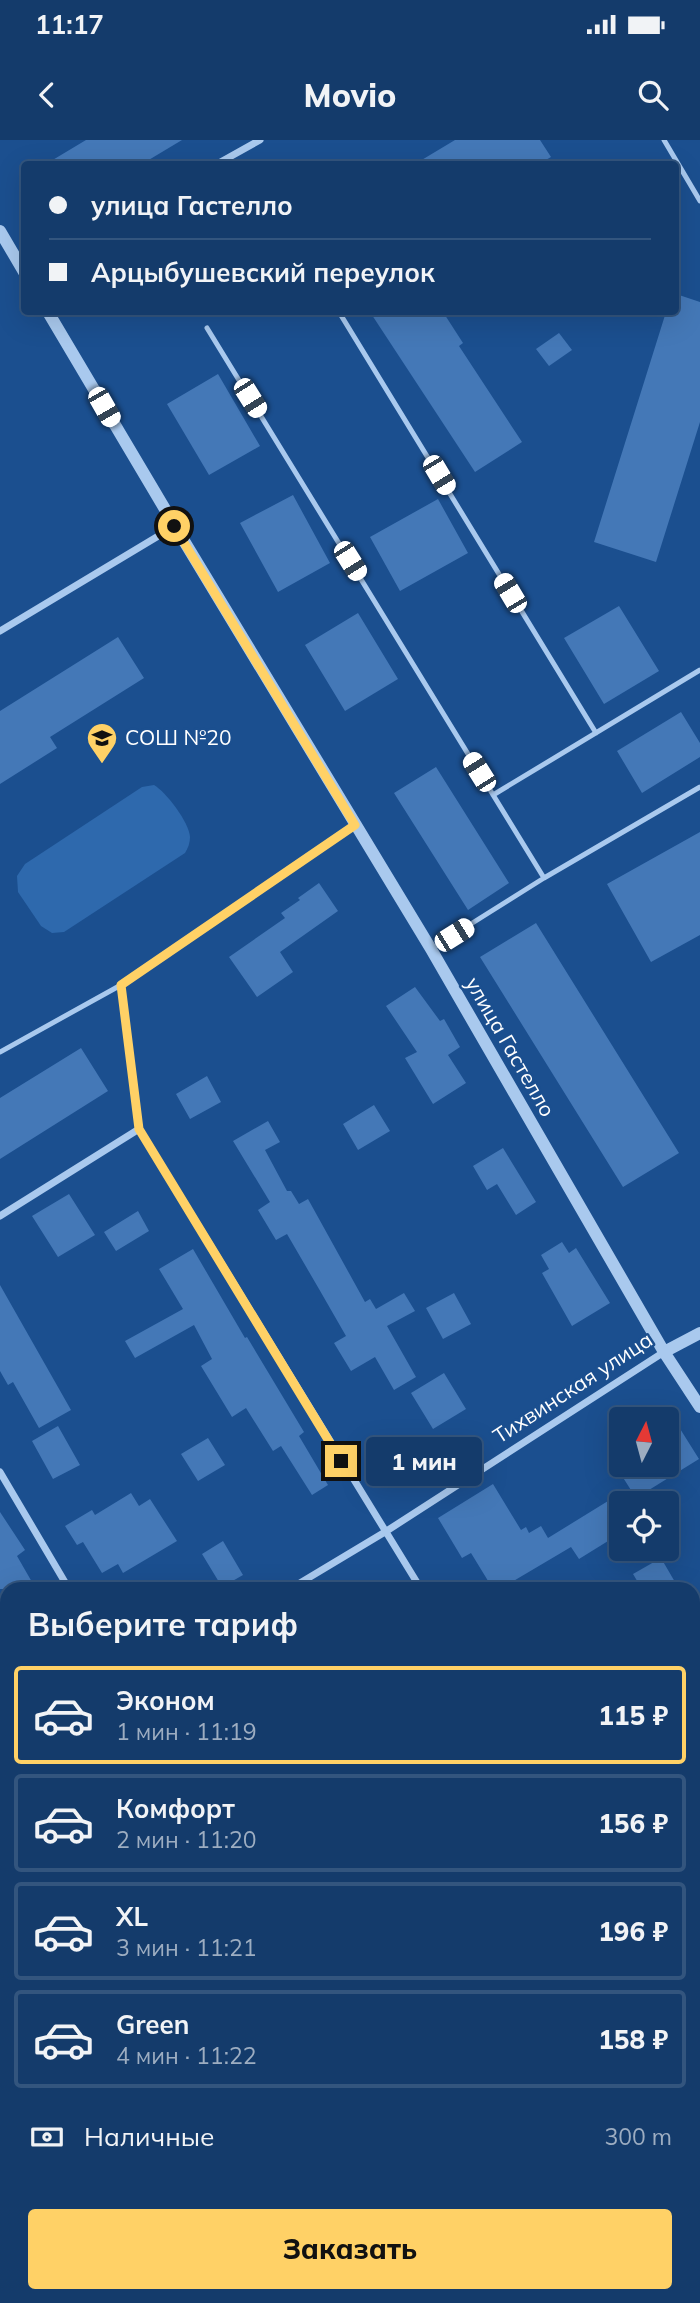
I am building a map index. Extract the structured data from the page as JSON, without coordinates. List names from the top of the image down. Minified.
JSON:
{"streets":{"street":["улица Гастелло","Тихвинская улица"]},"crossings":[["улица Гастелло","Тихвинская улица"]],"places":{"school or university":["СОШ №20"]},"north":"top","page":{"status":"11:17","header":"Movio","banner":["улица Гастелло","Арцыбушевский переулок"],"bubble":"1 мин","heading":"Выберите тариф","list":[{"name":"Эконом","note":"1 мин · 11:19","value":"115 ₽"},{"name":"Комфорт","note":"2 мин · 11:20","value":"156 ₽"},{"name":"XL","note":"3 мин · 11:21","value":"196 ₽"},{"name":"Green","note":"4 мин · 11:22","value":"158 ₽"}],"pay":["Наличные","300 m"],"buttons":"Заказать"}}
